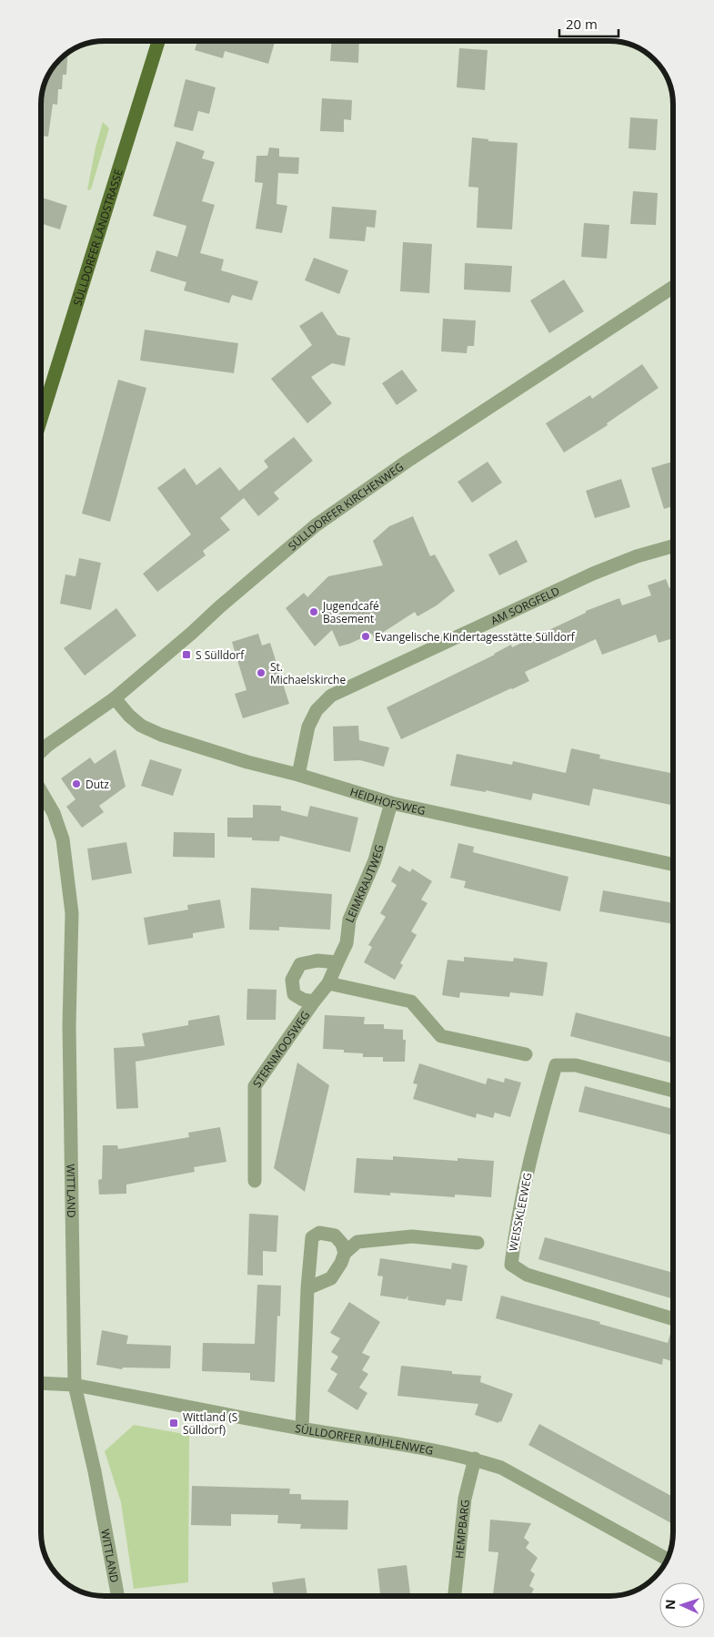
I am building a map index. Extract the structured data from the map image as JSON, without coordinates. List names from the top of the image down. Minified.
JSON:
{"streets":{"main road":["SÜLLDORFER LANDSTRASSE"],"street":["SÜLLDORFER KIRCHENWEG","AM SORGFELD","HEIDHOFSWEG","LEIMKRAUTWEG","STERNMOOSWEG","WITTLAND","WEISSKLEEWEG","SÜLLDORFER MÜHLENWEG","HEMPBARG"]},"crossings":[["SÜLLDORFER KIRCHENWEG","HEIDHOFSWEG"],["AM SORGFELD","HEIDHOFSWEG"],["HEIDHOFSWEG","LEIMKRAUTWEG"],["LEIMKRAUTWEG","STERNMOOSWEG"],["WITTLAND","SÜLLDORFER MÜHLENWEG"],["SÜLLDORFER MÜHLENWEG","HEMPBARG"]],"places":{"other":["Jugendcafé Basement","Evangelische Kindertagesstätte Sülldorf","St. Michaelskirche","Dutz"],"transit":["S Sülldorf","Wittland (S Sülldorf)"]},"scale_bar":"20 m","north":"left"}
